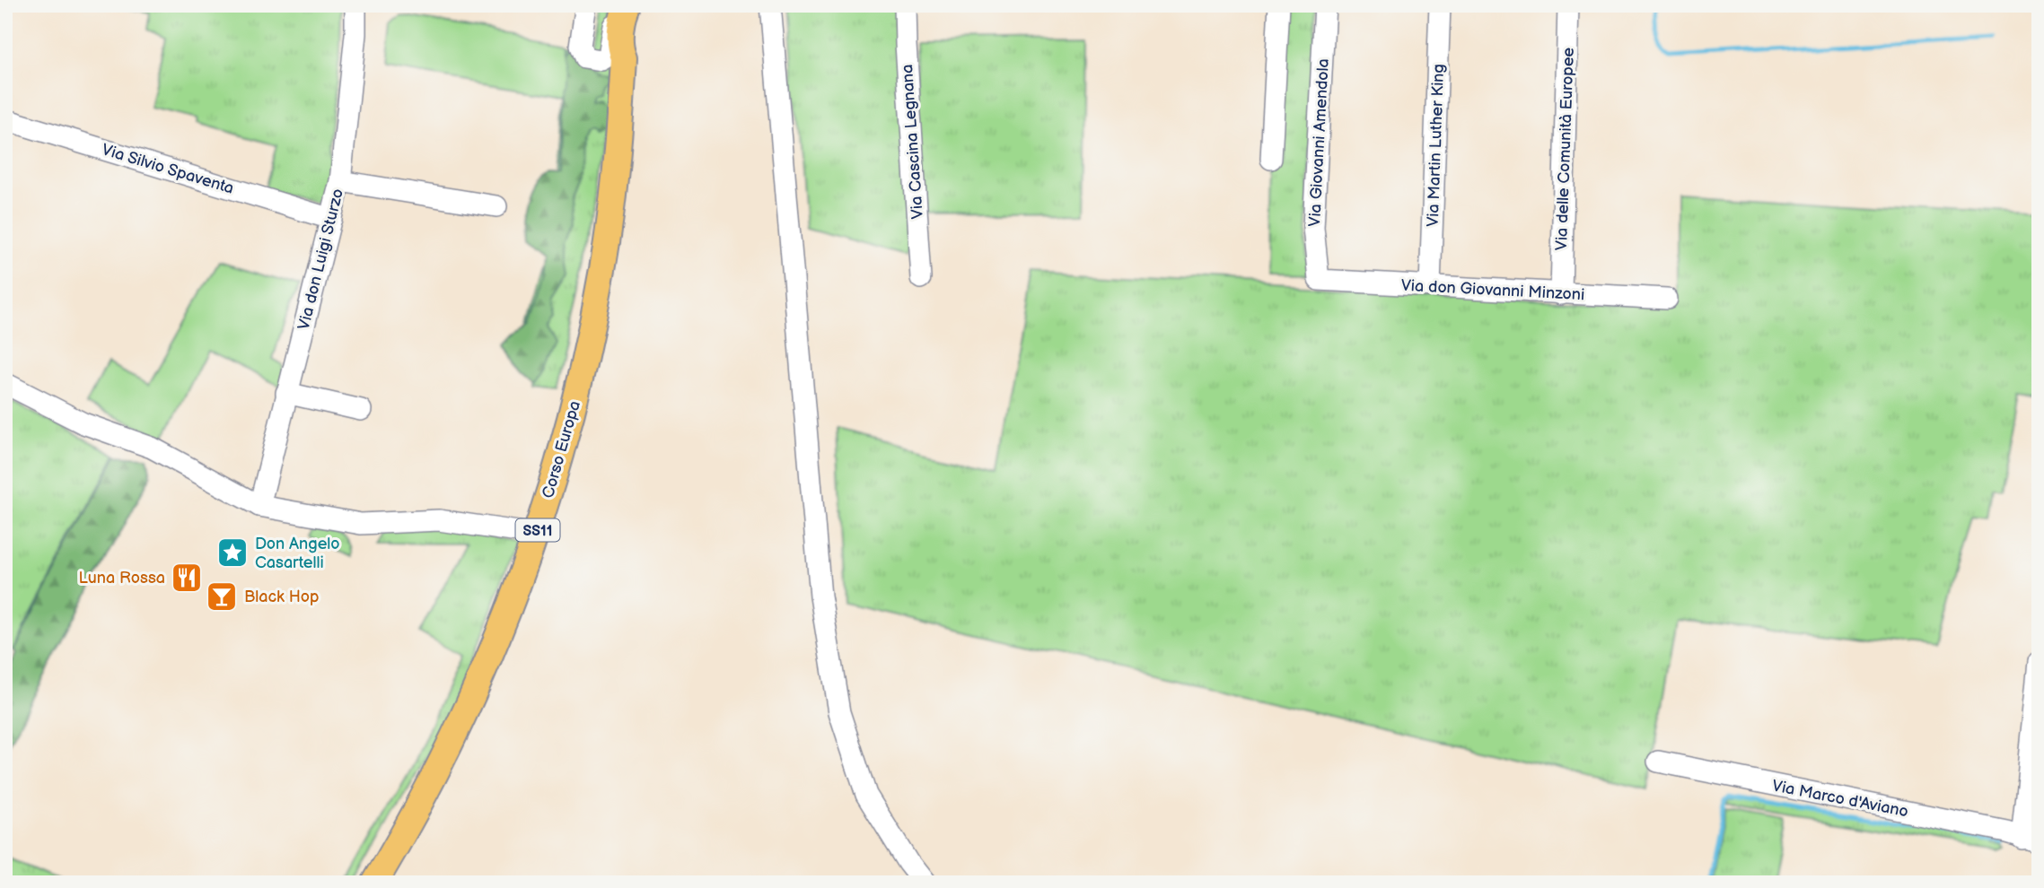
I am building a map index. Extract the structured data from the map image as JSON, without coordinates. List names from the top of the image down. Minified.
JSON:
{"streets":{"main road":["Corso Europa","SS11"],"street":["Via Cascina Legnana","Via Giovanni Amendola","Via Martin Luther King","Via delle Comunità Europee","Via Silvio Spaventa","Via don Luigi Sturzo","Via don Giovanni Minzoni","Via Marco d'Aviano"]},"crossings":[["Via Giovanni Amendola","Via don Giovanni Minzoni"],["Via Martin Luther King","Via don Giovanni Minzoni"],["Via delle Comunità Europee","Via don Giovanni Minzoni"],["Via Silvio Spaventa","Via don Luigi Sturzo"]],"places":{"place":["Don Angelo Casartelli"],"restaurant":["Luna Rossa"],"bar":["Black Hop"]}}
